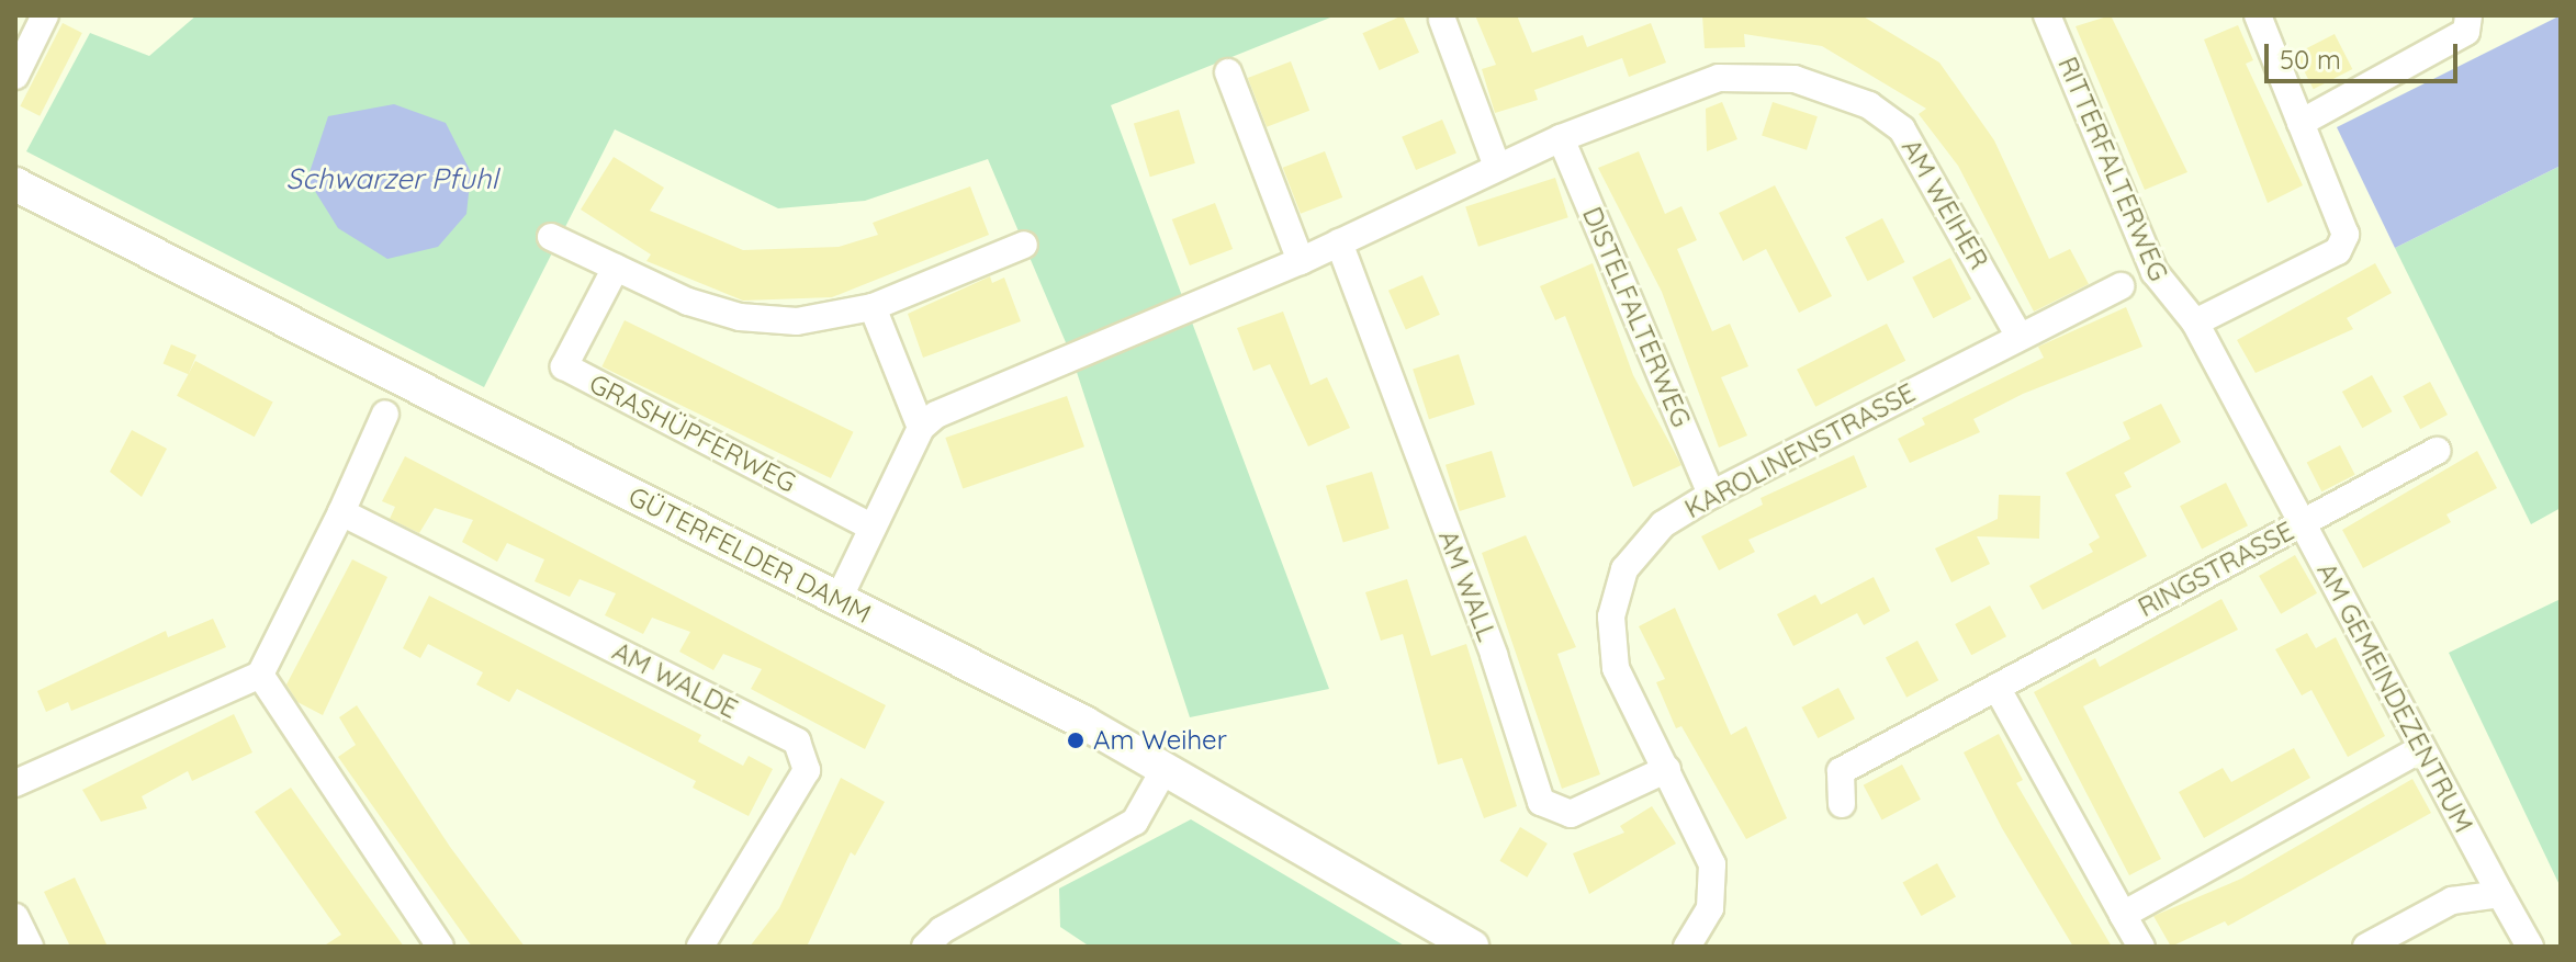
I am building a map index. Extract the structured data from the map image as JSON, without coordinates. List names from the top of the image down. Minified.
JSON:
{"streets":{"street":["RITTERFALTERWEG","AM WEIHER","DISTELFALTERWEG","GRASHÜPFERWEG","KAROLINENSTRASSE","GÜTERFELDER DAMM","RINGSTRASSE","AM WALL","AM WALDE","AM GEMEINDEZENTRUM"]},"crossings":[["RITTERFALTERWEG","RINGSTRASSE"],["RITTERFALTERWEG","AM GEMEINDEZENTRUM"],["AM WEIHER","DISTELFALTERWEG"],["AM WEIHER","KAROLINENSTRASSE"],["AM WEIHER","AM WALL"],["DISTELFALTERWEG","KAROLINENSTRASSE"],["KAROLINENSTRASSE","AM WALL"],["RINGSTRASSE","AM GEMEINDEZENTRUM"]],"water":["Schwarzer Pfuhl"],"places":["Am Weiher"],"scale_bar":"50 m"}
